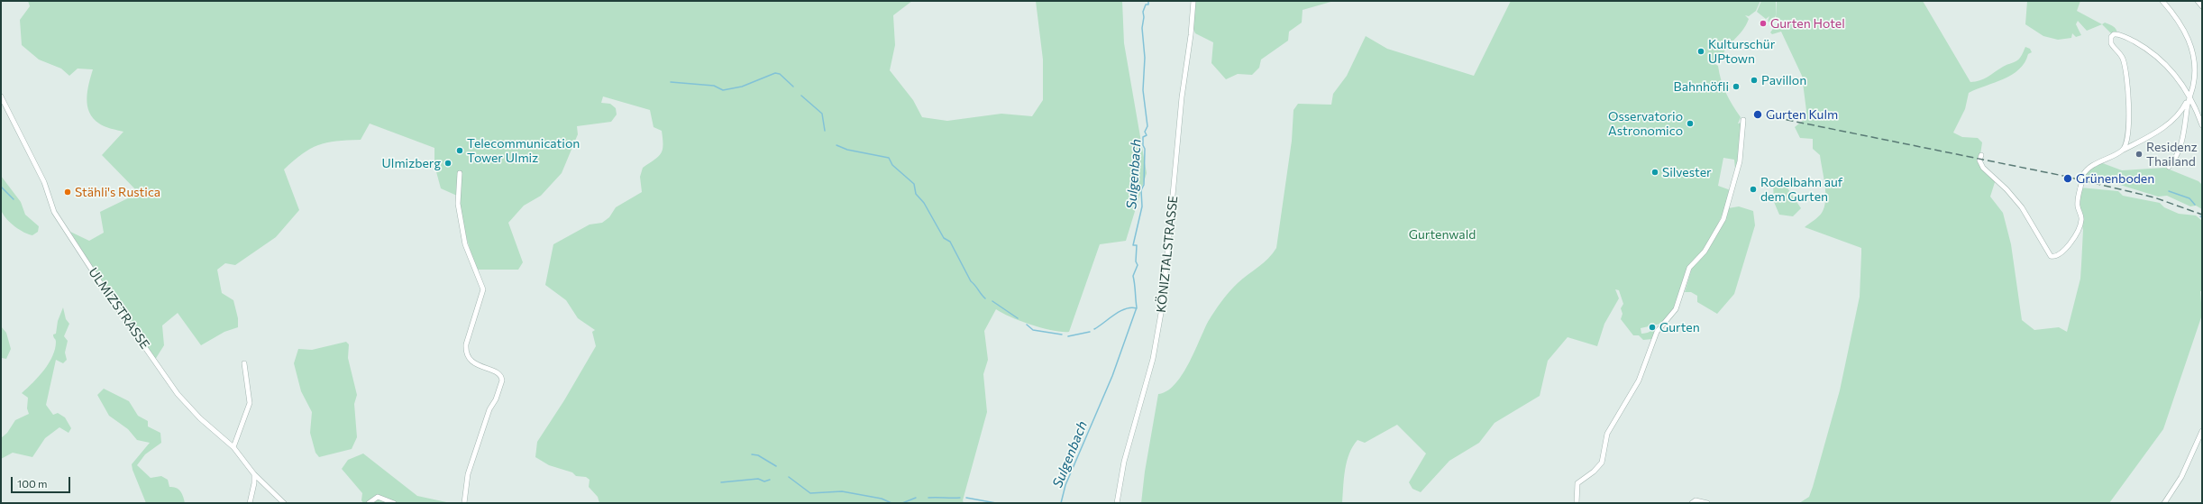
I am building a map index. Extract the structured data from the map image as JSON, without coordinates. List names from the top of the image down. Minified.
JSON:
{"streets":{"street":["KÖNIZTALSTRASSE","ULMIZSTRASSE"]},"water":["Sulgenbach"],"parks":["Gurtenwald"],"places":["Gurten Hotel","Kulturschür UPtown","Pavillon","Bahnhöfli","Gurten Kulm","Osservatorio Astronomico","Telecommunication Tower Ulmiz","Residenz Thailand","Ulmizberg","Silvester","Grünenboden","Rodelbahn auf dem Gurten","Stähli's Rustica","Gurten"],"scale_bar":"100 m"}
